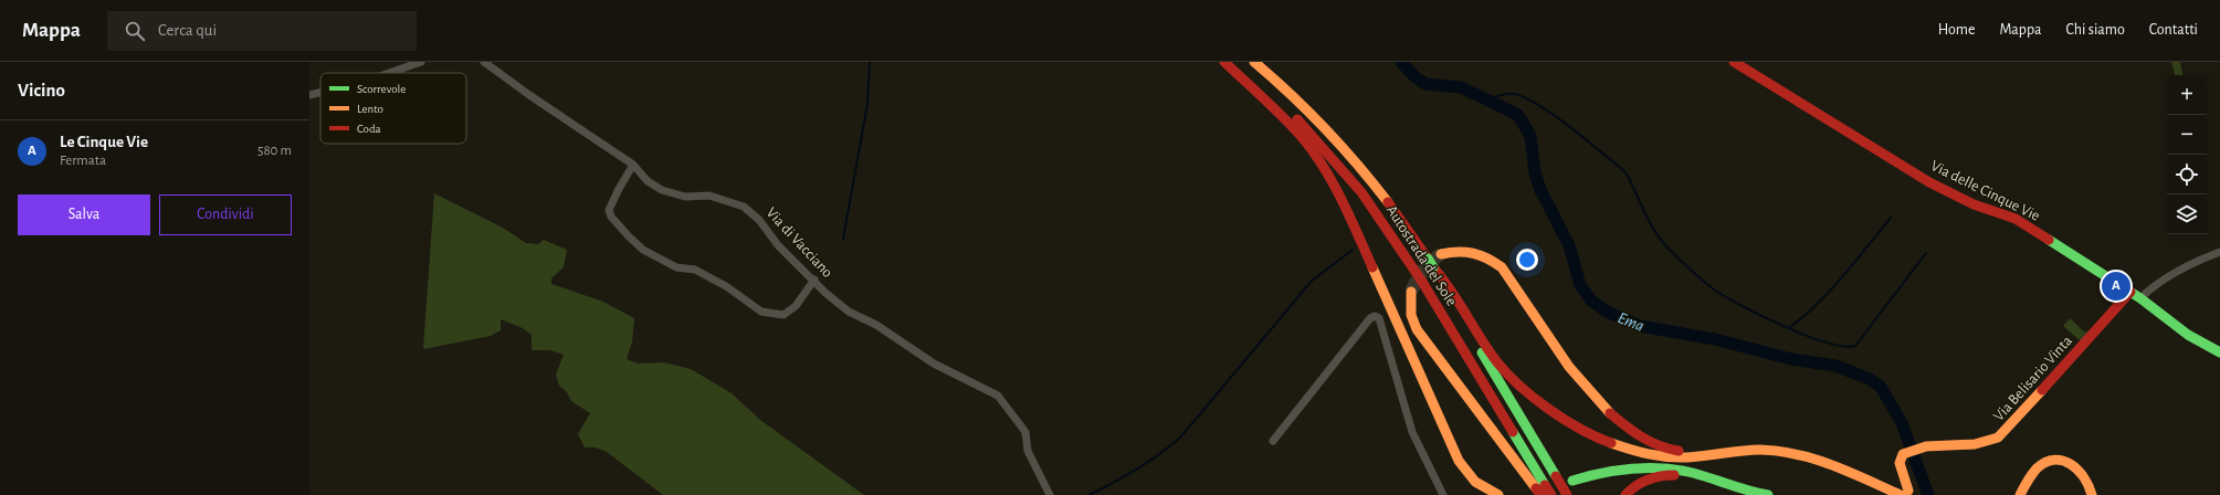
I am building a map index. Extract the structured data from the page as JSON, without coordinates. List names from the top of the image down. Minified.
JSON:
{"streets":{"main road":["Via delle Cinque Vie","Autostrada del Sole","Via Belisario Vinta"],"street":["Via di Vacciano"]},"crossings":[["Via delle Cinque Vie","Via Belisario Vinta"]],"water":["Ema"],"legend":["Scorrevole","Lento","Coda"],"page":{"header":"Mappa","search":"Cerca qui","nav":["Home","Mappa","Chi siamo","Contatti"],"heading":"Vicino","map_buttons":["+","−"],"list":[{"mark":"A","name":"Le Cinque Vie","note":"Fermata","value":"580 m"}],"buttons":["Salva","Condividi"],"pins":"A"}}
